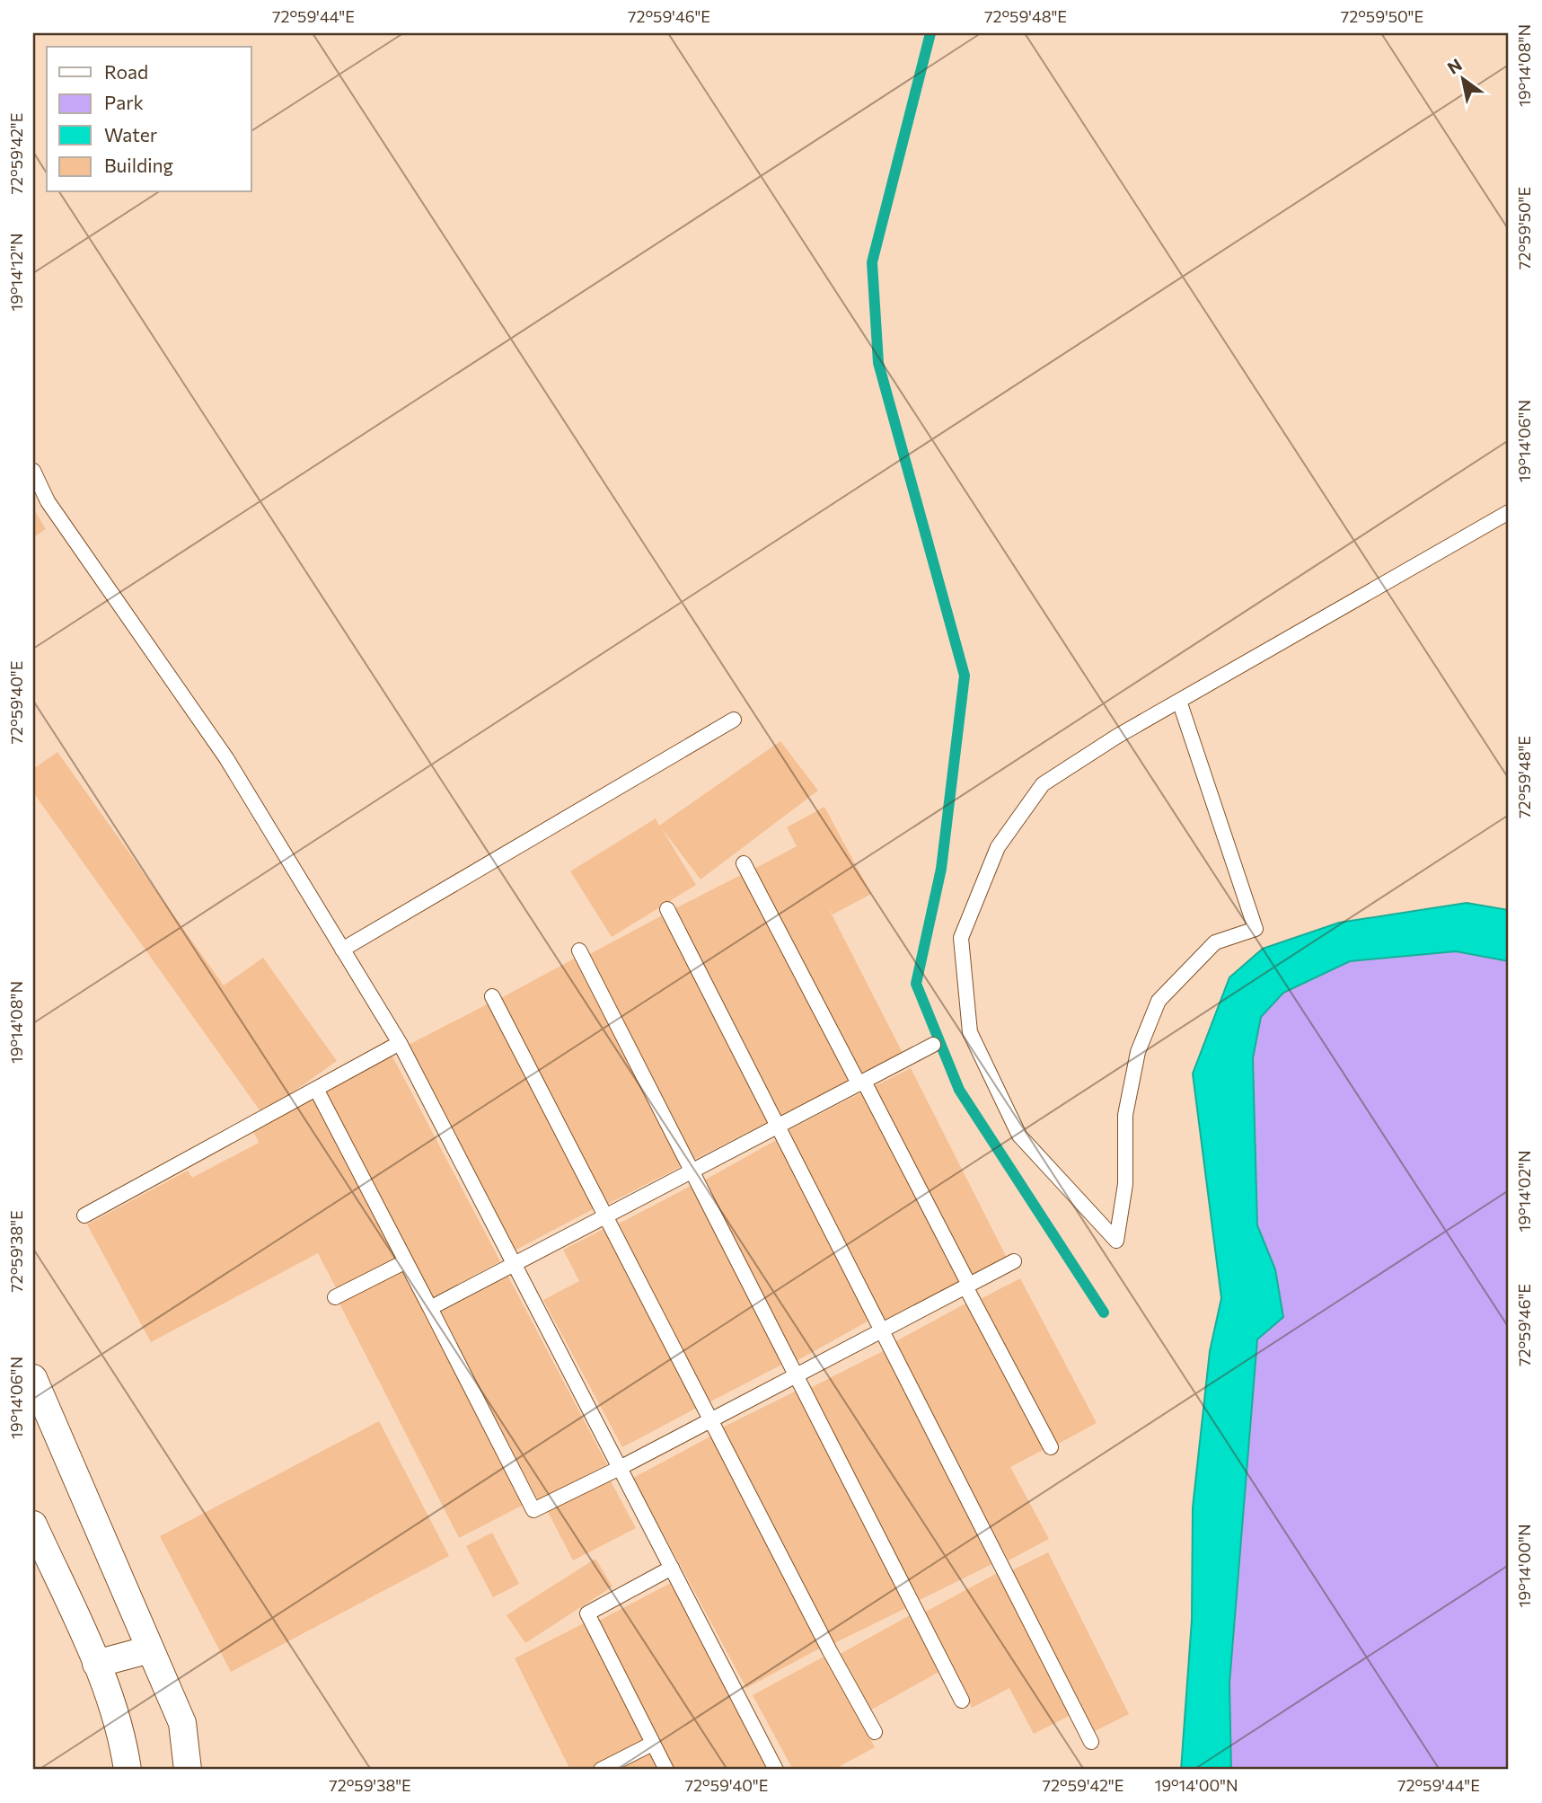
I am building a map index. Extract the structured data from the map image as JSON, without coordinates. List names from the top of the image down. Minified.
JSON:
{"legend":["Road","Park","Water","Building"],"north":"top left","coordinates":["72°59'44\"E","72°59'46\"E","72°59'48\"E","72°59'50\"E","19°14'08\"N","72°59'42\"E","19°14'12\"N","19°14'06\"N","72°59'40\"E","19°14'02\"N","72°59'38\"E","19°14'00\"N"]}
